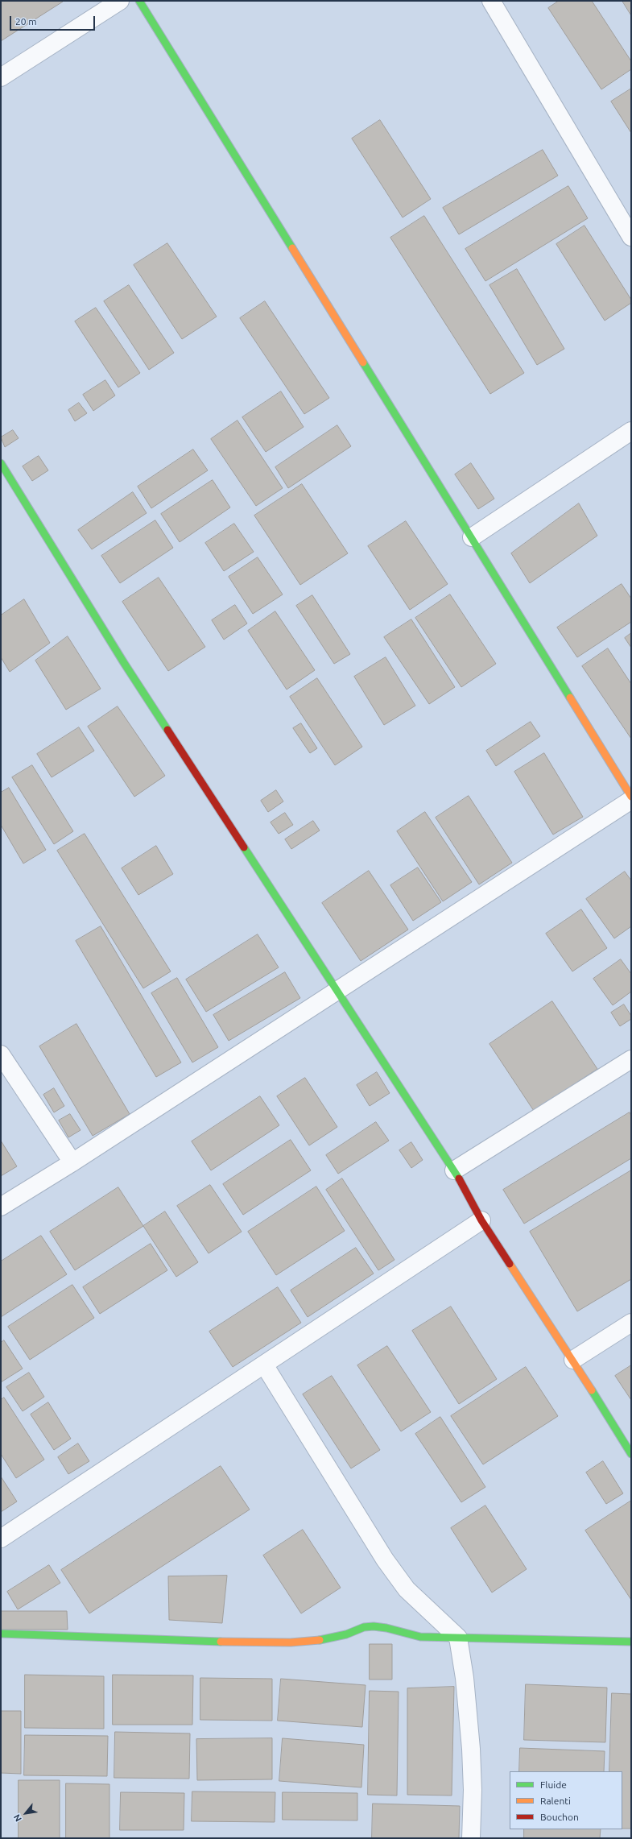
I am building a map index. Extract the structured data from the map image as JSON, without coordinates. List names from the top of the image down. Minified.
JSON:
{"legend":["Fluide","Ralenti","Bouchon"],"scale_bar":"20 m","north":"bottom left"}
